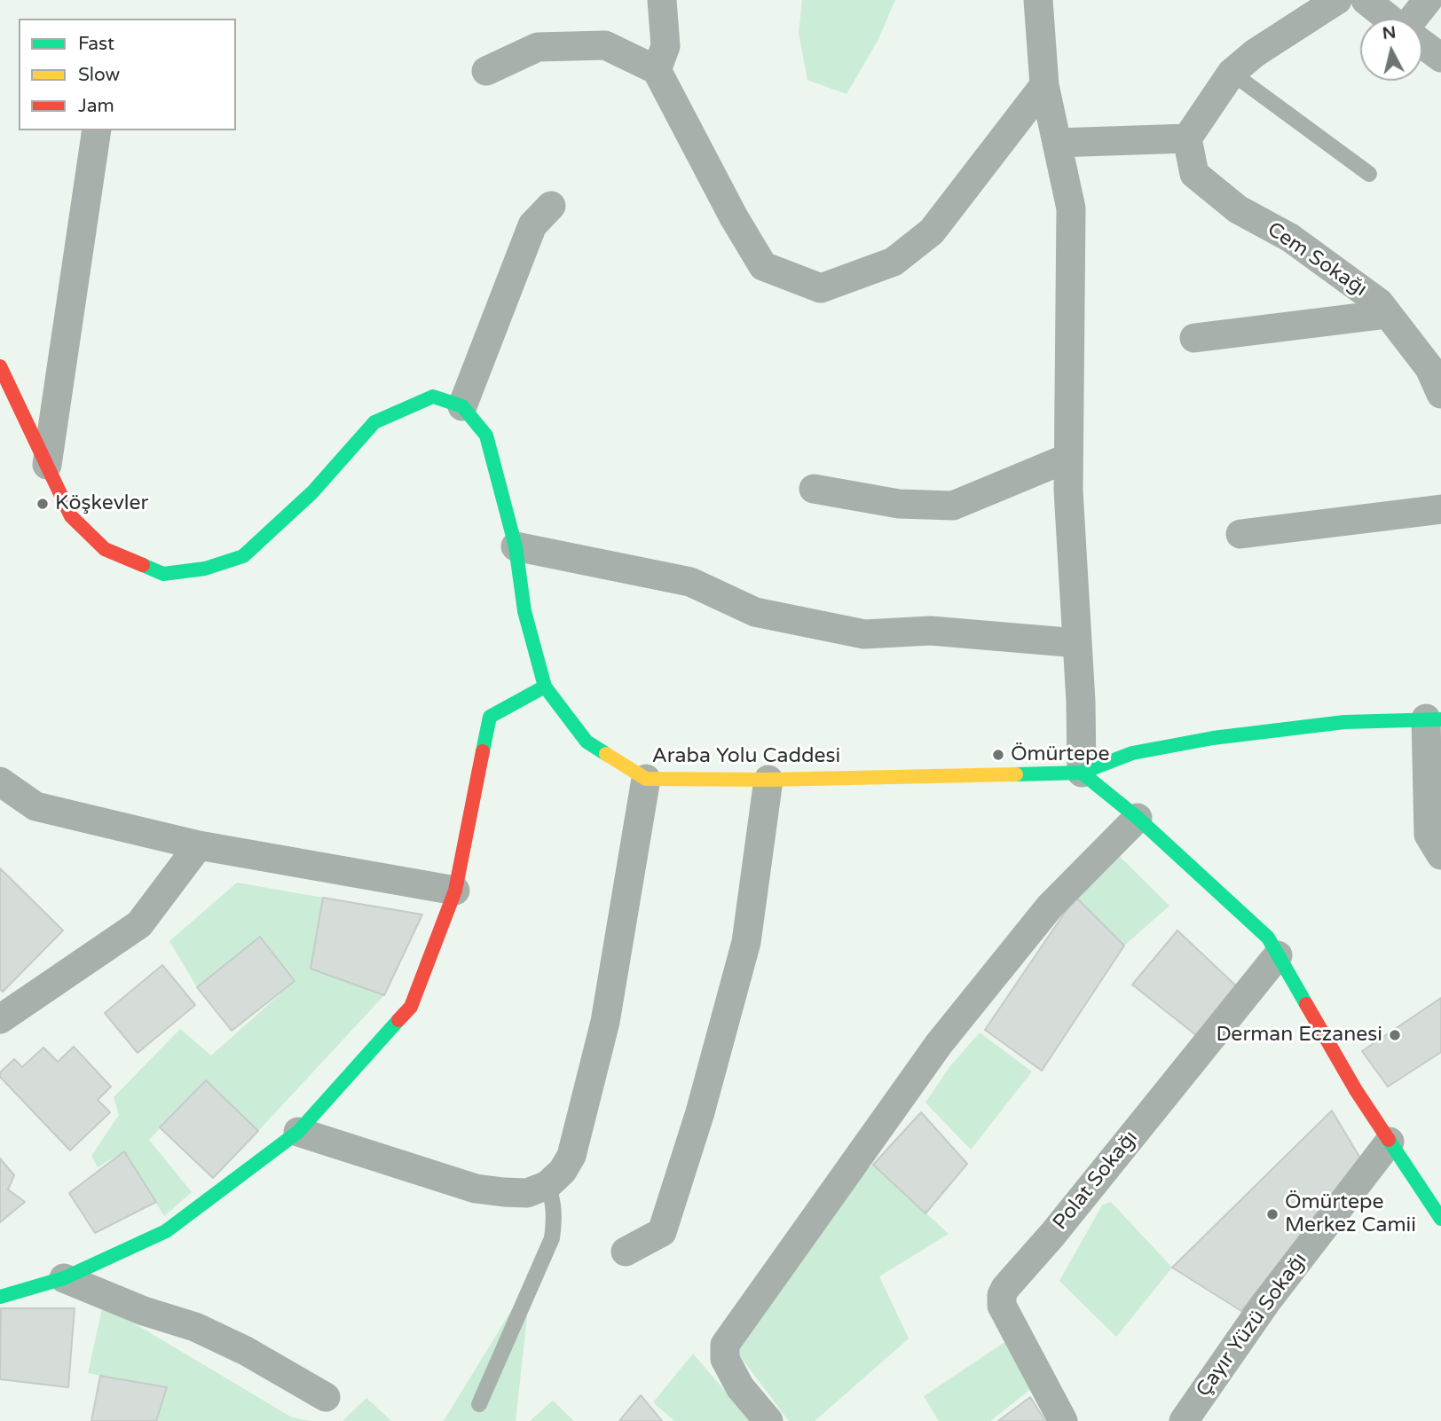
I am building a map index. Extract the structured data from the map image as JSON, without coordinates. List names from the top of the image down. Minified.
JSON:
{"streets":{"street":["Cem Sokağı","Araba Yolu Caddesi","Polat Sokağı","Çayır Yüzü Sokağı"]},"places":["Köşkevler","Ömürtepe","Derman Eczanesi","Ömürtepe Merkez Camii"],"legend":["Fast","Slow","Jam"],"north":"top"}
